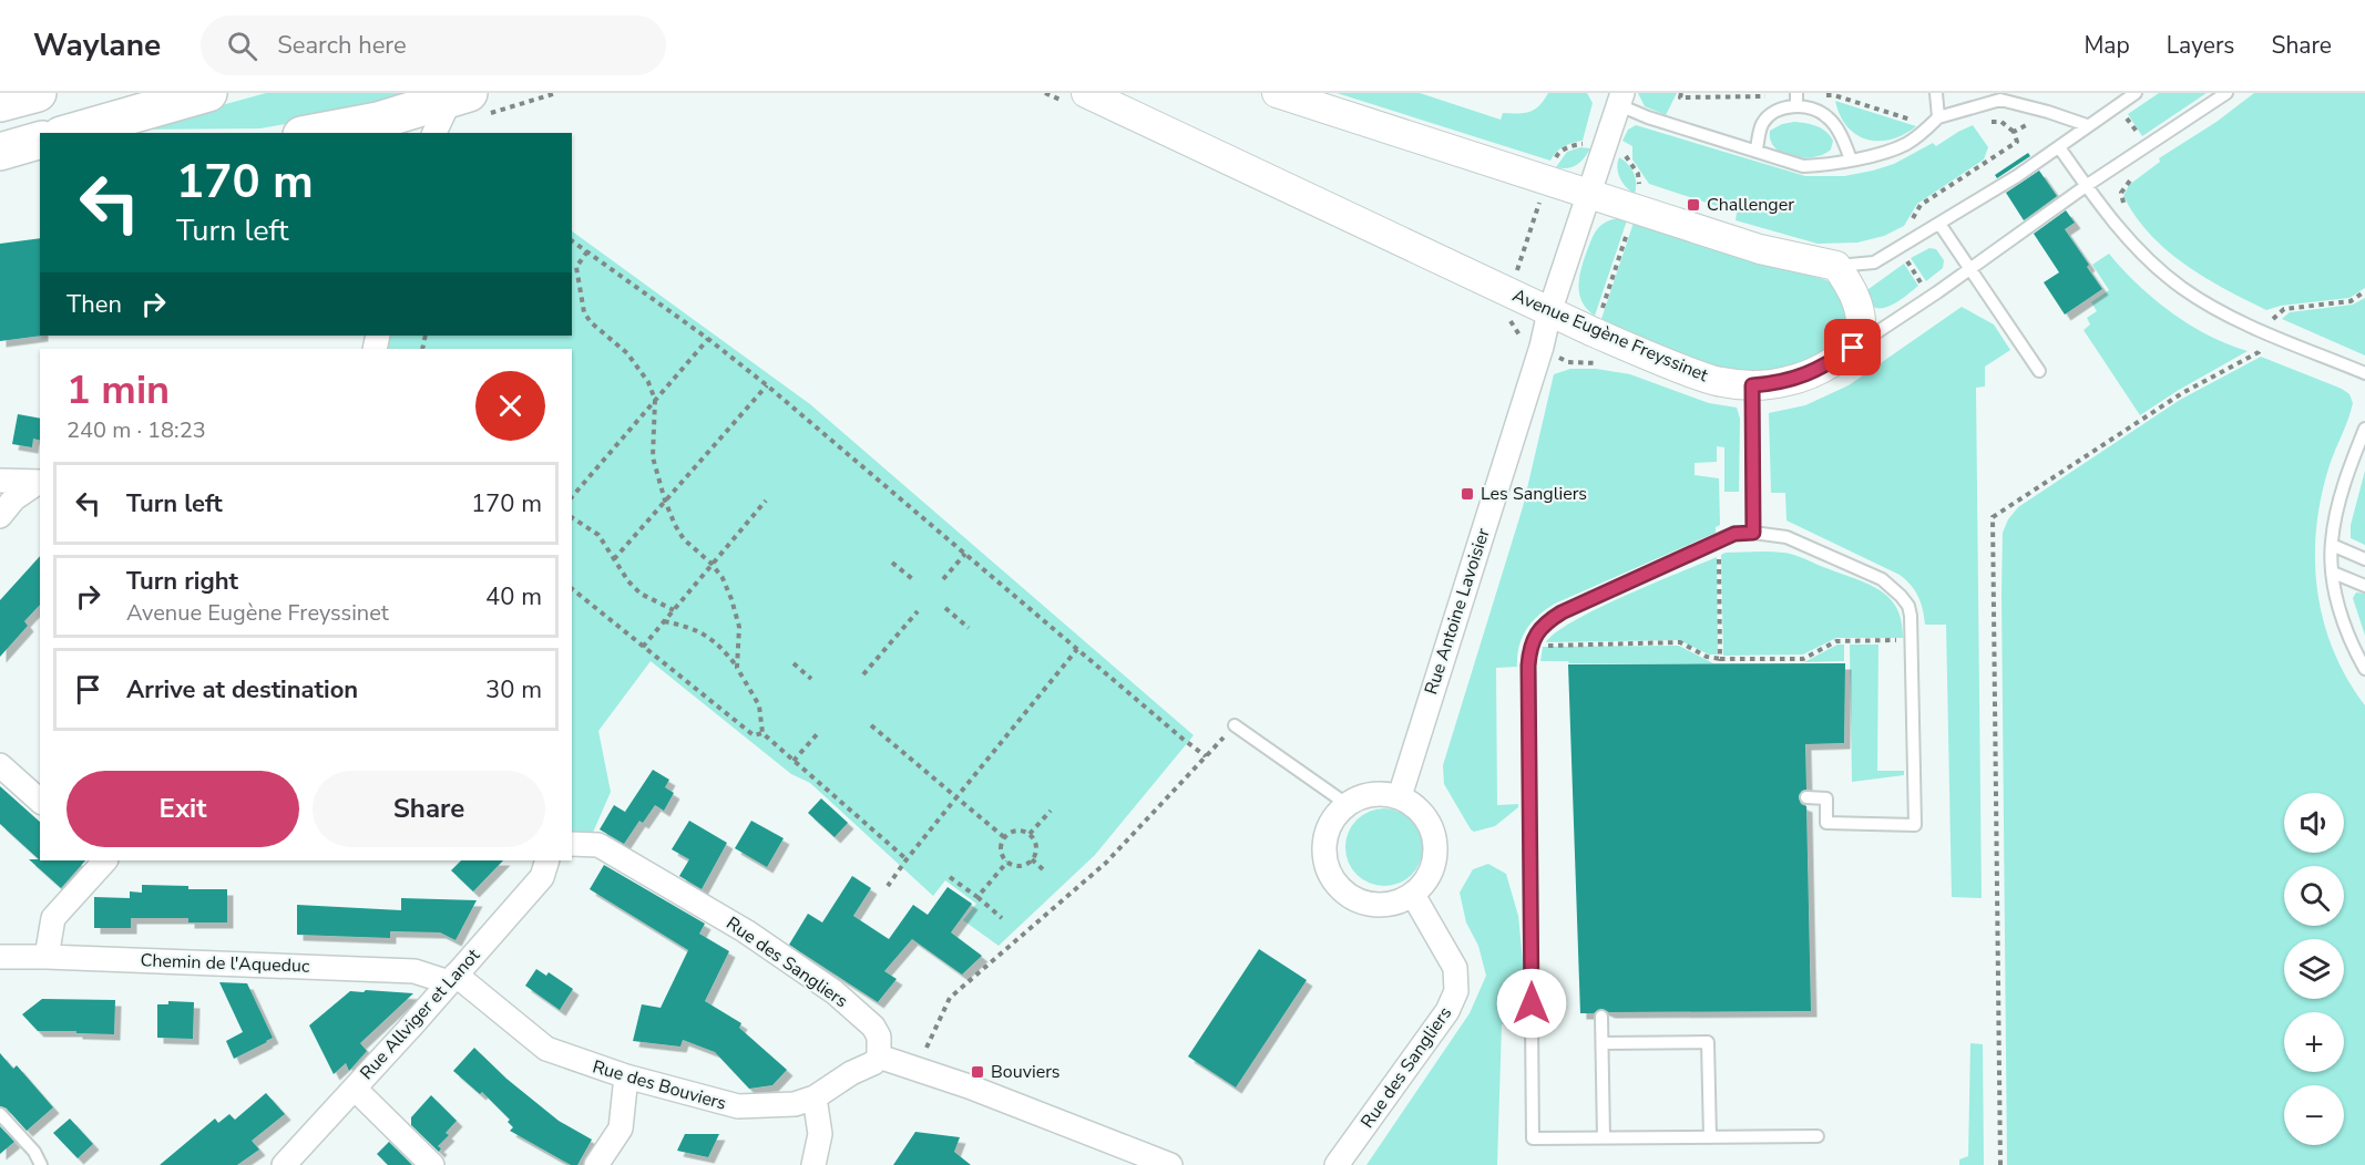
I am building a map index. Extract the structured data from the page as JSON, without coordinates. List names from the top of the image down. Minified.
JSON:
{"streets":{"street":["Avenue Eugène Freyssinet","Rue Antoine Lavoisier","Rue des Sangliers","Chemin de l'Aqueduc","Rue Allviger et Lanot","Rue des Bouviers"]},"crossings":[["Avenue Eugène Freyssinet","Rue Antoine Lavoisier"],["Rue Antoine Lavoisier","Rue des Sangliers"],["Rue des Sangliers","Rue des Bouviers"],["Chemin de l'Aqueduc","Rue Allviger et Lanot"],["Chemin de l'Aqueduc","Rue des Bouviers"],["Rue Allviger et Lanot","Rue des Bouviers"]],"places":{"transit":["Challenger","Les Sangliers","Bouviers"]},"page":{"header":"Waylane","search":"Search here","nav":["Map","Layers","Share"],"turn":["170 m","Turn left"],"then":"Then","heading":["1 min","240 m · 18:23"],"list":[{"name":"Turn left","value":"170 m"},{"name":"Turn right","note":"Avenue Eugène Freyssinet","value":"40 m"},{"name":"Arrive at destination","value":"30 m"}],"buttons":["Exit","Share"],"map_buttons":["+","−"]}}
